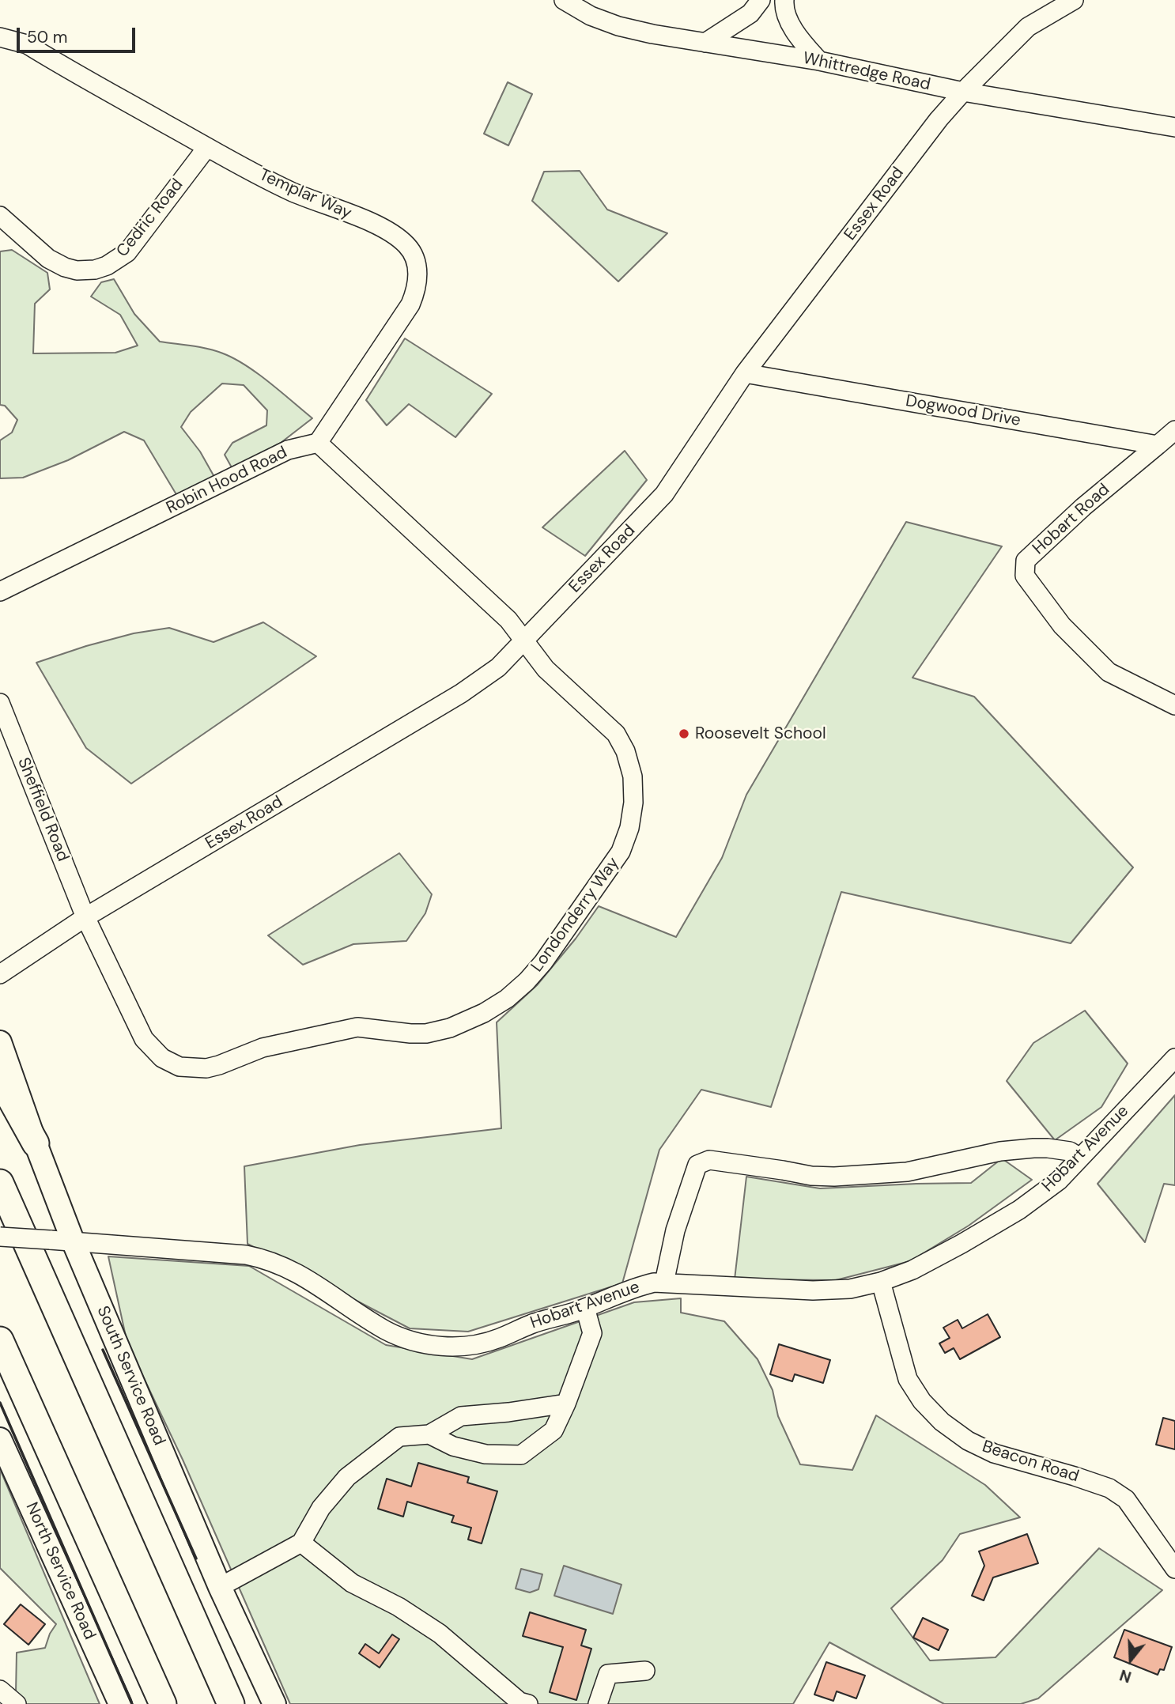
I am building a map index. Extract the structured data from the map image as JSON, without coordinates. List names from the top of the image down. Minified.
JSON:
{"streets":{"main road":["South Service Road","North Service Road"],"street":["Whittredge Road","Templar Way","Essex Road","Cedric Road","Dogwood Drive","Robin Hood Road","Hobart Road","Sheffield Road","Londonderry Way","Hobart Avenue","Beacon Road"]},"crossings":[["Whittredge Road","Essex Road"],["Templar Way","Cedric Road"],["Templar Way","Robin Hood Road"],["Essex Road","Dogwood Drive"],["Essex Road","Sheffield Road"],["Essex Road","Londonderry Way"],["Dogwood Drive","Hobart Road"],["Sheffield Road","Londonderry Way"],["Hobart Avenue","South Service Road"],["Hobart Avenue","Beacon Road"]],"places":["Roosevelt School"],"scale_bar":"50 m","north":"bottom"}
